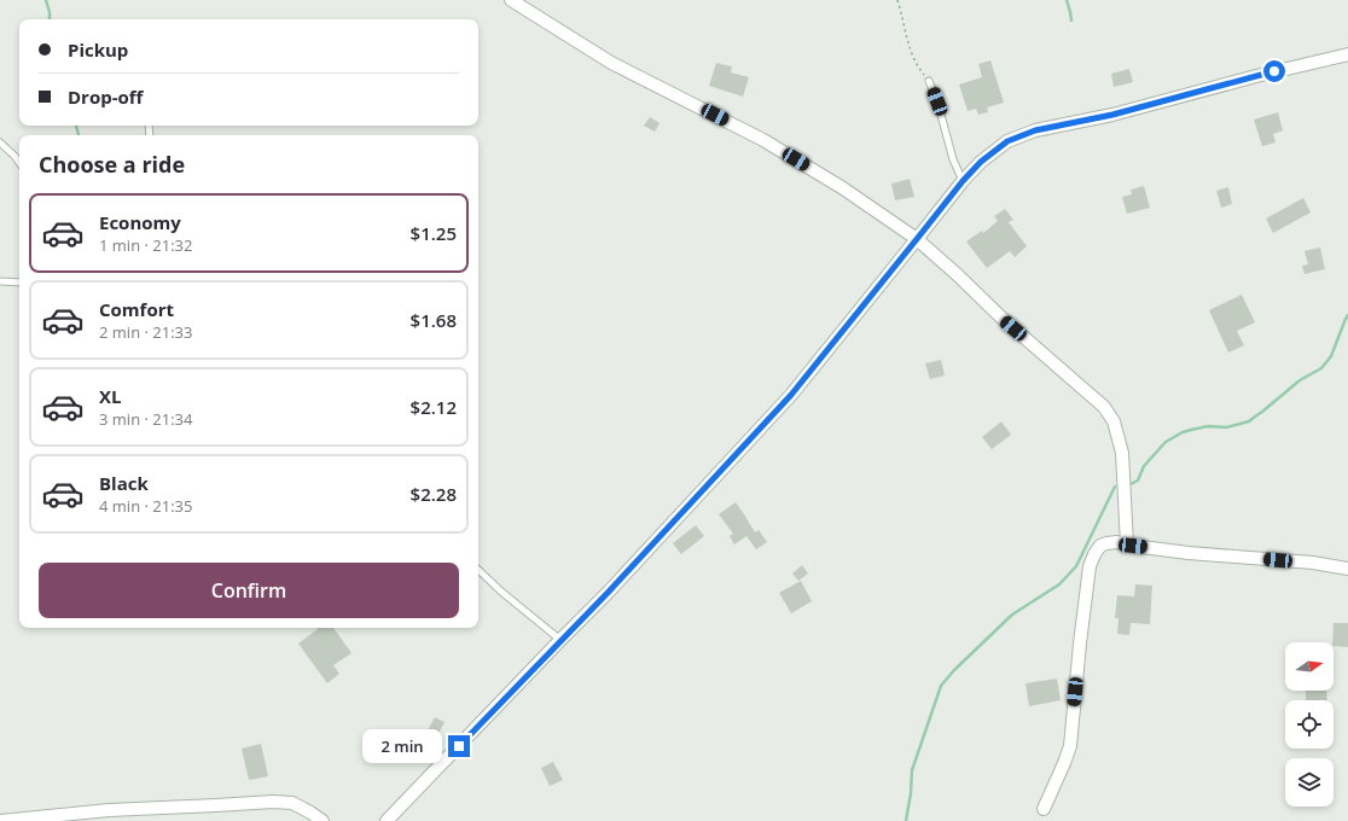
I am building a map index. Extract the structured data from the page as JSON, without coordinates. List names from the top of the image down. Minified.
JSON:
{"north":"right","page":{"banner":["Pickup","Drop-off"],"heading":"Choose a ride","list":[{"name":"Economy","note":"1 min · 21:32","value":"$1.25"},{"name":"Comfort","note":"2 min · 21:33","value":"$1.68"},{"name":"XL","note":"3 min · 21:34","value":"$2.12"},{"name":"Black","note":"4 min · 21:35","value":"$2.28"}],"buttons":"Confirm","bubble":"2 min"}}
